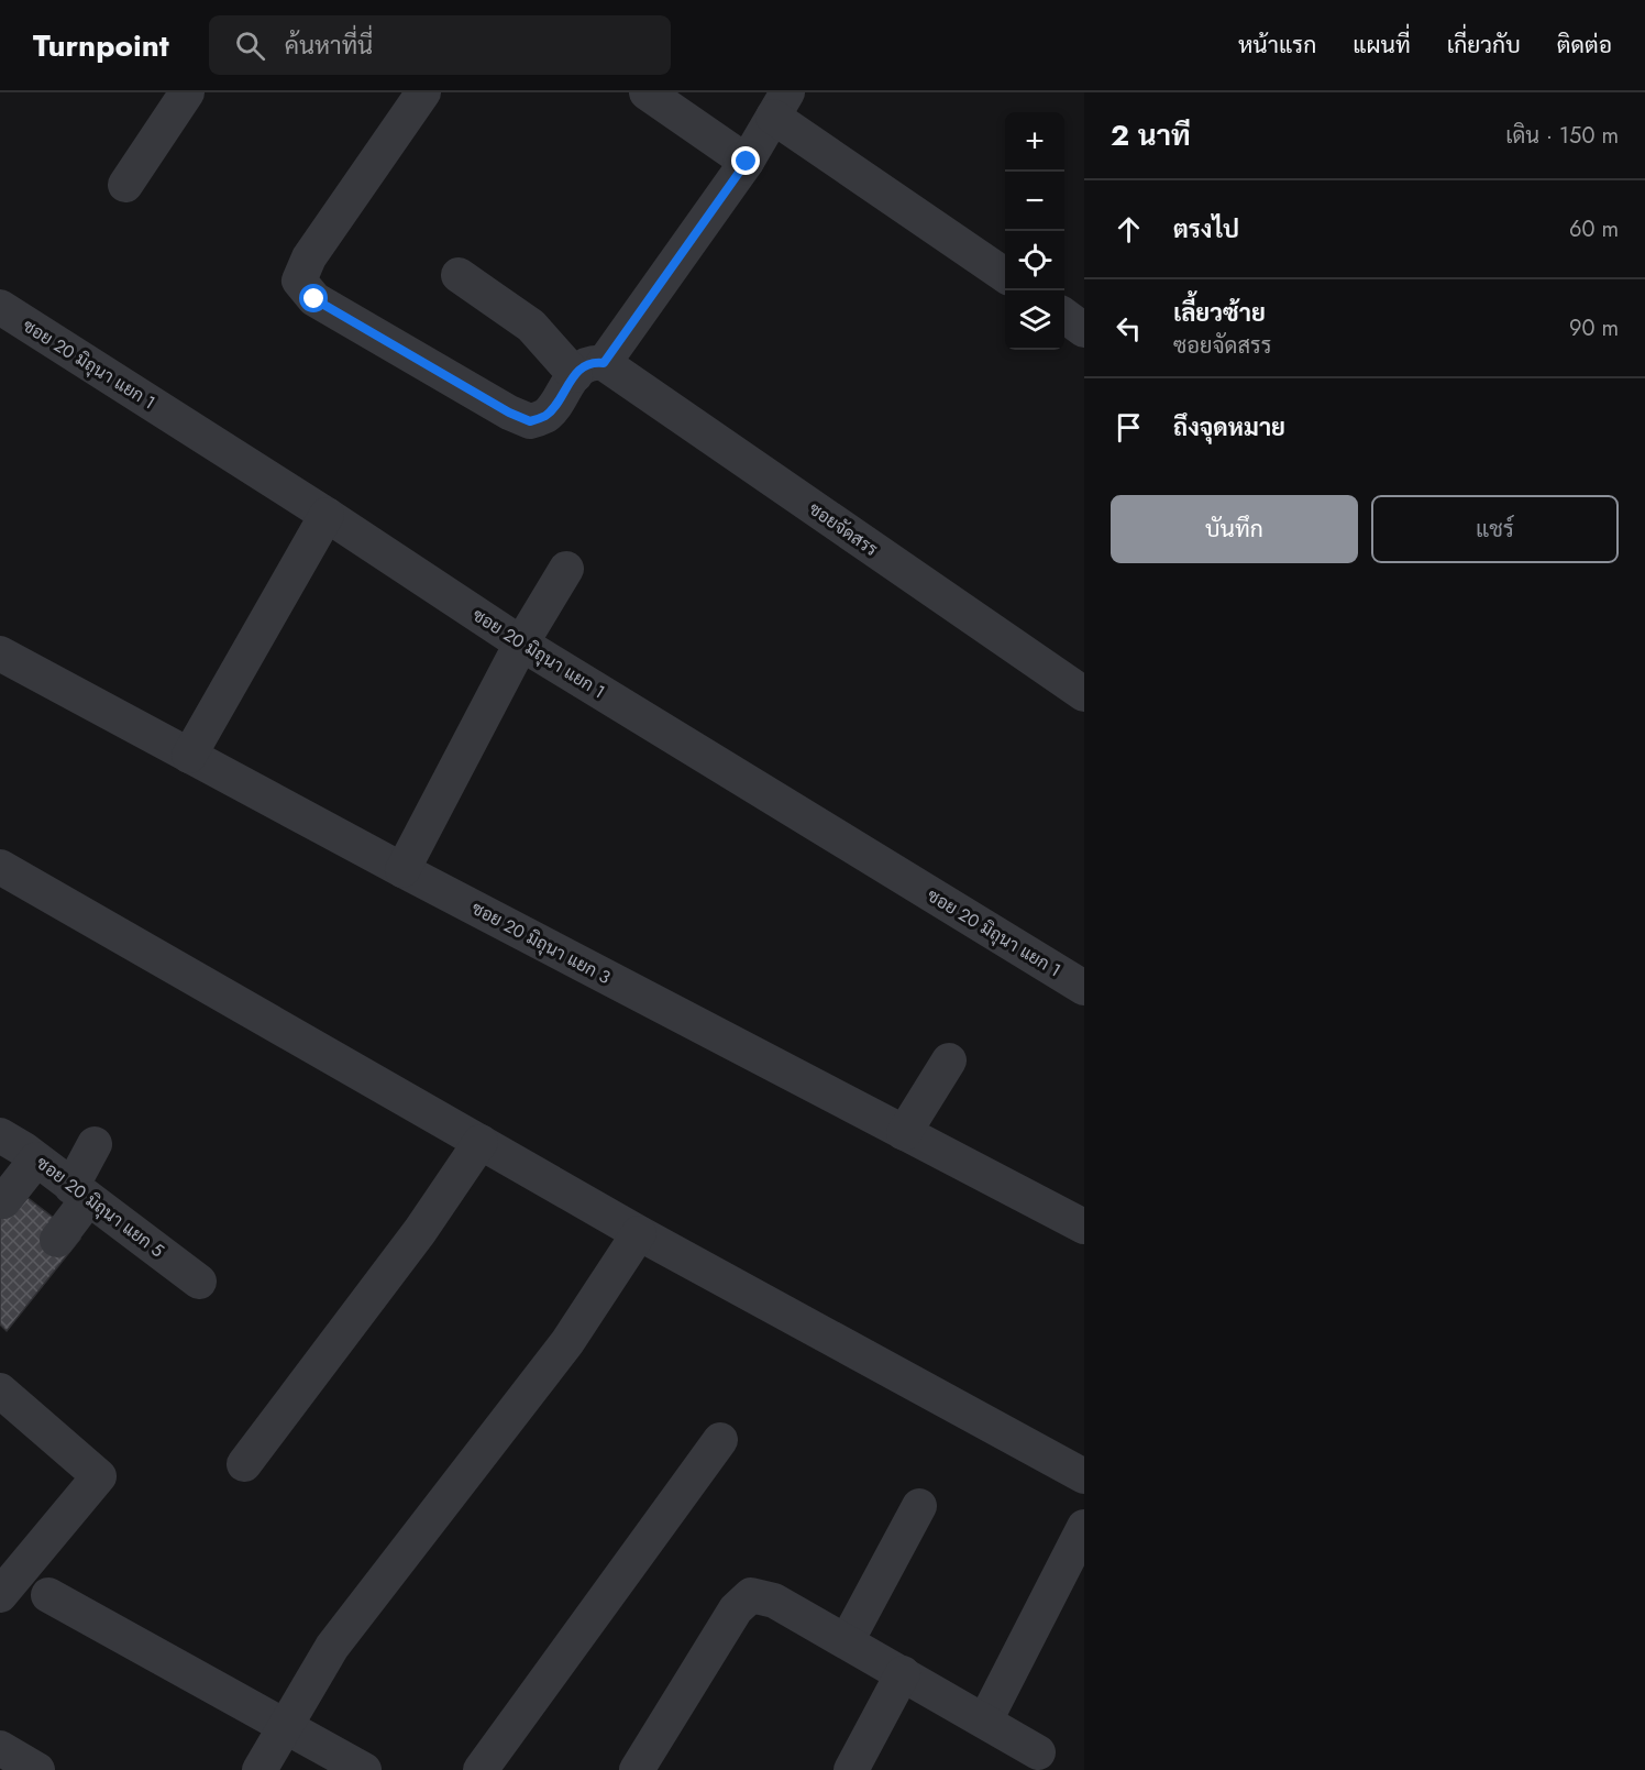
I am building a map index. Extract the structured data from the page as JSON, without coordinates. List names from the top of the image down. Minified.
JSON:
{"streets":{"street":["ซอย 20 มิถุนา แยก 1","ซอยจัดสรร","ซอย 20 มิถุนา แยก 3","ซอย 20 มิถุนา แยก 5"]},"page":{"header":"Turnpoint","search":"ค้นหาที่นี่","nav":["หน้าแรก","แผนที่","เกี่ยวกับ","ติดต่อ"],"heading":["2 นาที","เดิน · 150 m"],"map_buttons":["+","−"],"list":[["ตรงไป","60 m"],["เลี้ยวซ้าย","ซอยจัดสรร","90 m"],"ถึงจุดหมาย"],"buttons":["บันทึก","แชร์"]}}
